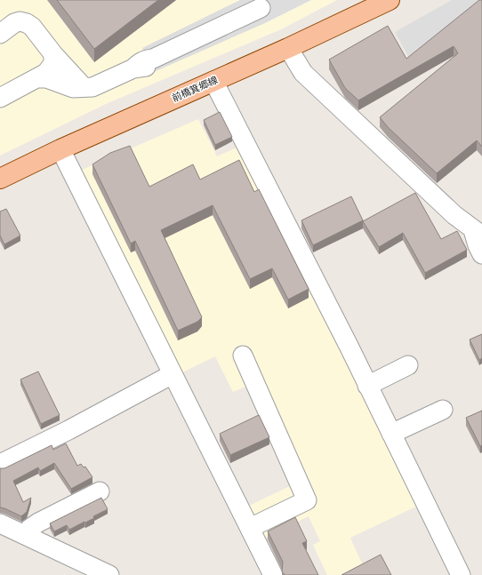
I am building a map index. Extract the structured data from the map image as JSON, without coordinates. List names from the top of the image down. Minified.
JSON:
{"streets":{"main road":["前橋箕郷線"]}}
